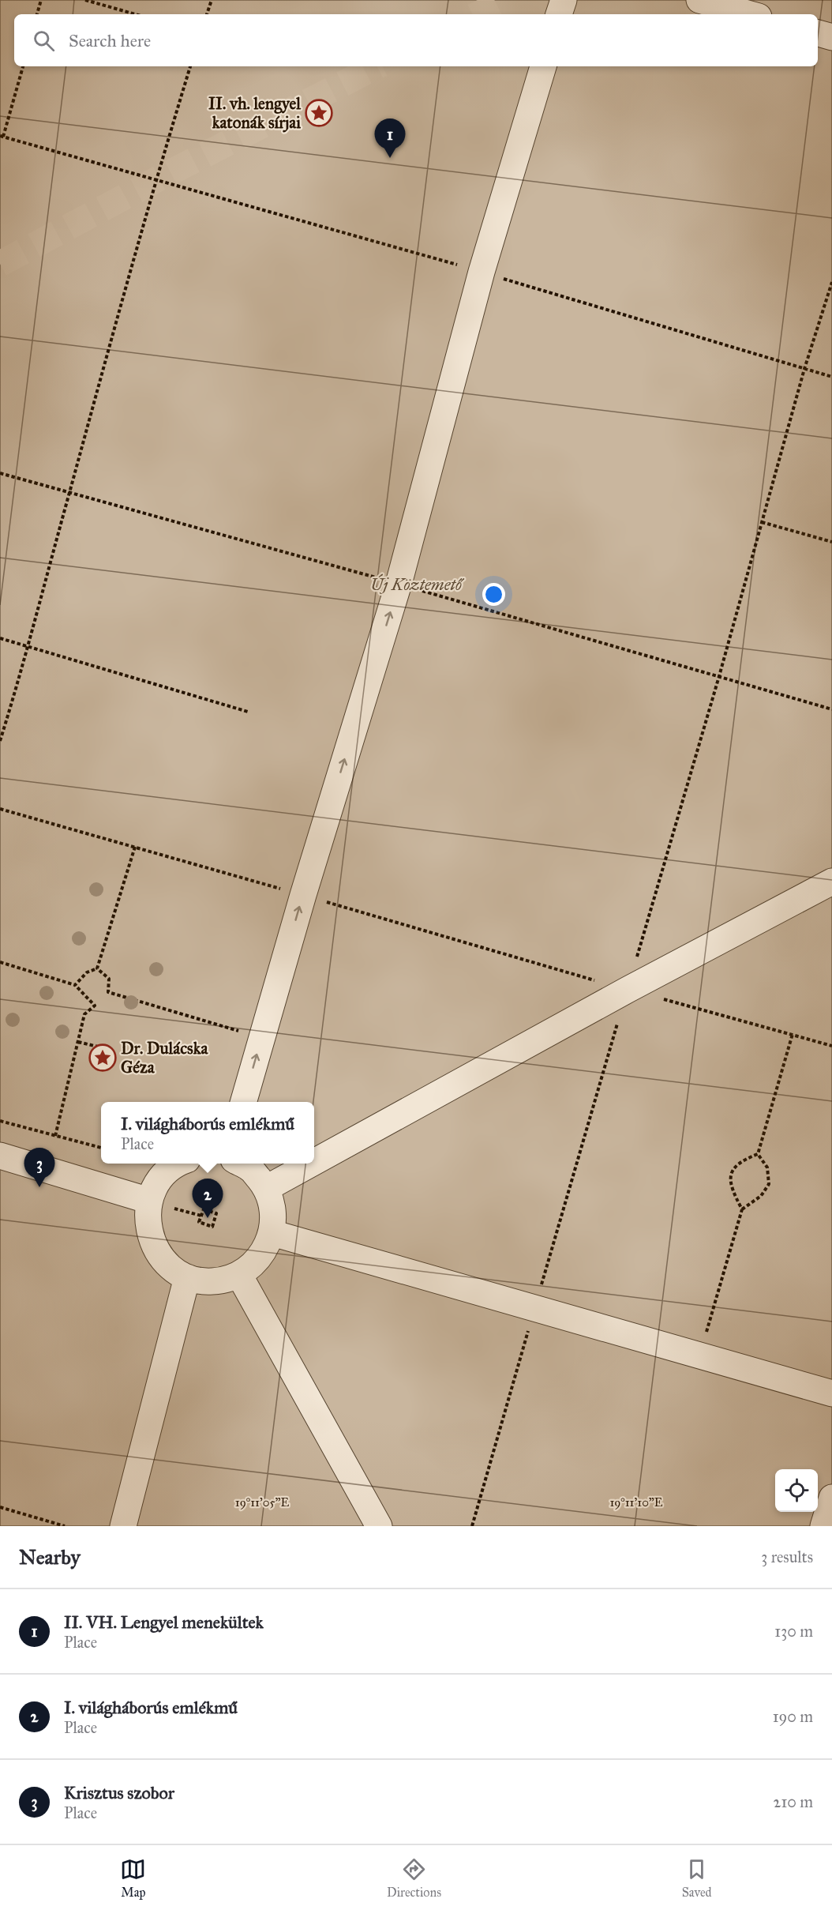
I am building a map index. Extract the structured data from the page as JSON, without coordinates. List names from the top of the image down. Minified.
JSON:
{"parks":["Új Köztemető"],"places":{"place":["II. vh. lengyel katonák sírjai","Dr. Dulácska Géza"]},"page":{"search":"Search here","pins":["1","3","2"],"popup":["I. világháborús emlékmű","Place"],"heading":["Nearby","3 results"],"list":[{"mark":"1","name":"II. VH. Lengyel menekültek","note":"Place","value":"130 m"},{"mark":"2","name":"I. világháborús emlékmű","note":"Place","value":"190 m"},{"mark":"3","name":"Krisztus szobor","note":"Place","value":"210 m"}],"nav":["Map","Directions","Saved"]},"coordinates":["19°11'05\"E","19°11'10\"E"]}
